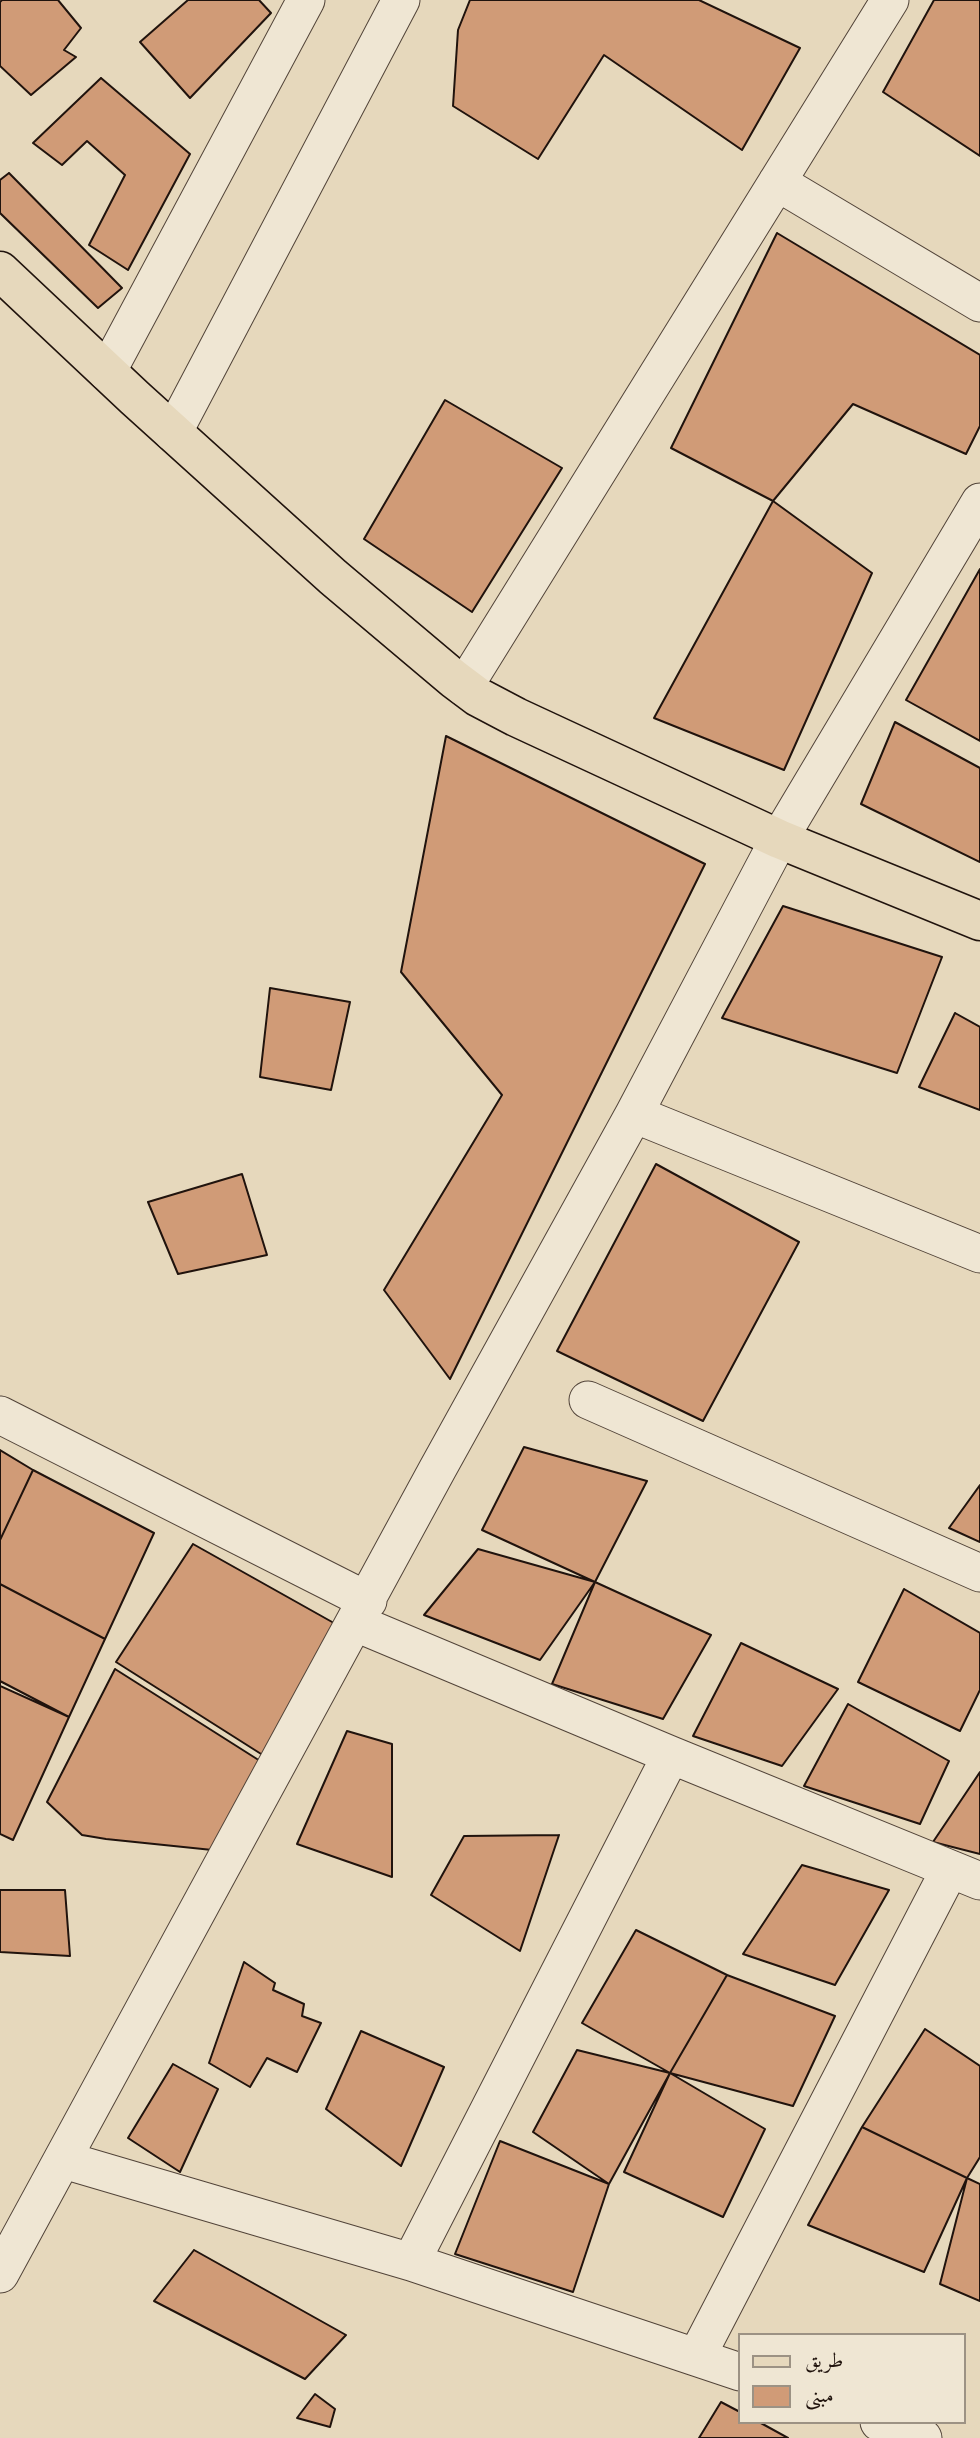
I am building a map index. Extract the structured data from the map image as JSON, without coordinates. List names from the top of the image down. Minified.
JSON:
{"legend":["طريق","مبنى"]}
